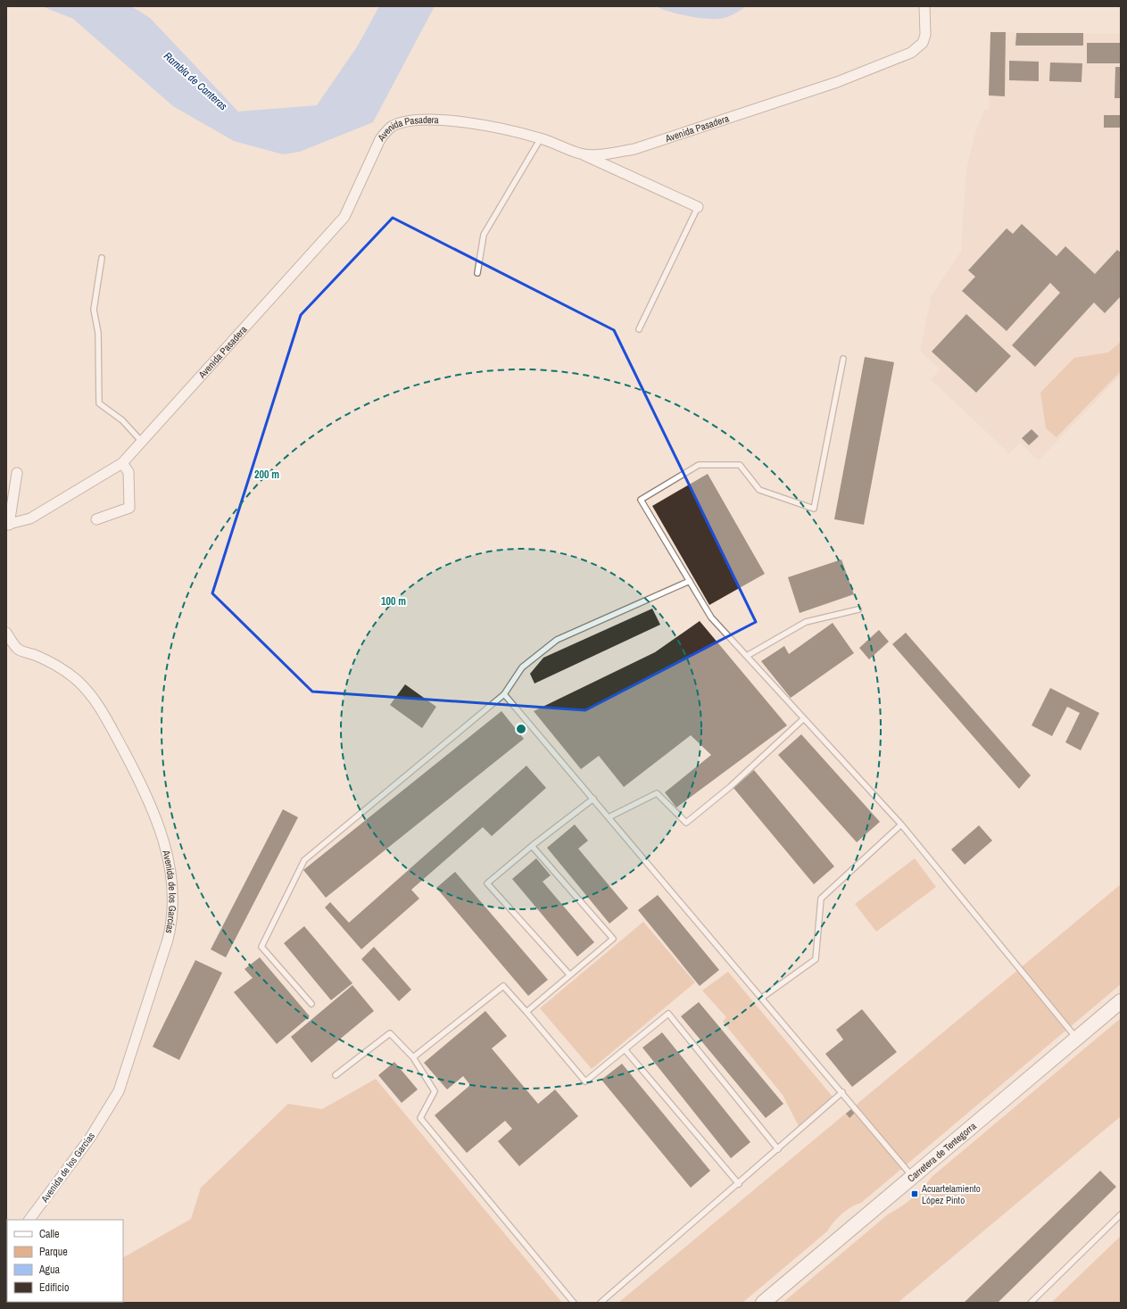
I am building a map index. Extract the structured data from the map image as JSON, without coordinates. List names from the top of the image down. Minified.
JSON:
{"streets":{"main road":["Carretera de Tentegorra"],"street":["Avenida Pasadera","Avenida de los Garcías"]},"water":["Rambla de Canteras"],"places":{"transit":["Acuartelamiento López Pinto"]},"legend":["Calle","Parque","Agua","Edificio"],"rings":["200 m","100 m"]}
